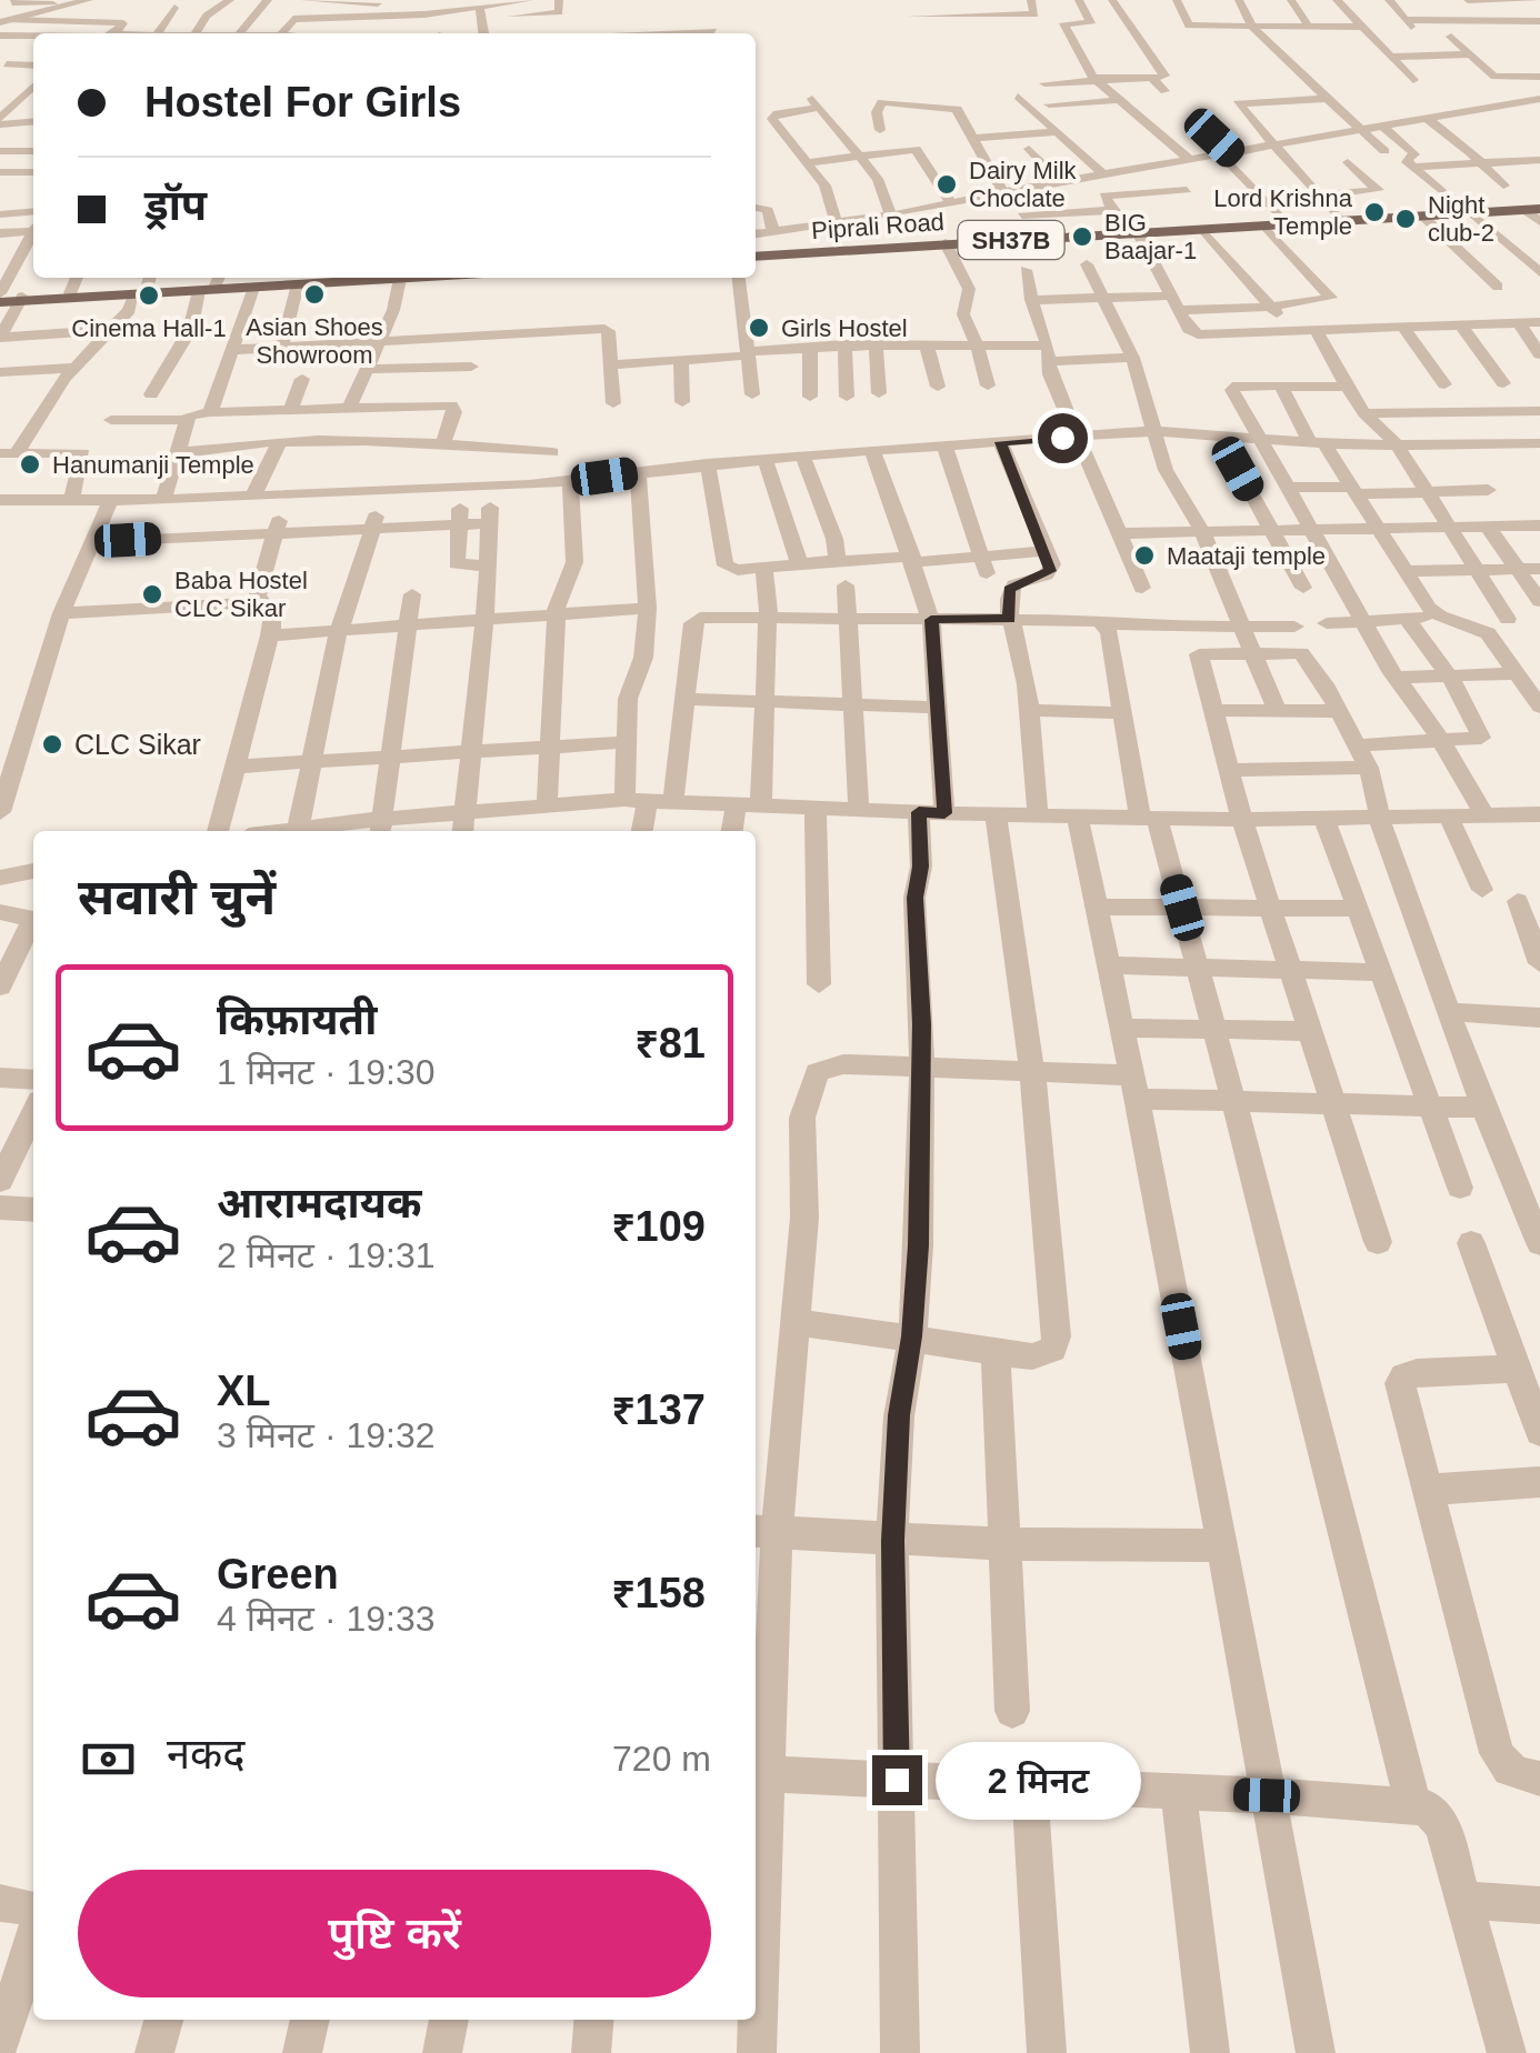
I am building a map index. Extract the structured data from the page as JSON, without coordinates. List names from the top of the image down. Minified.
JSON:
{"streets":{"main road":["Piprali Road","SH37B"]},"places":["Dairy Milk Choclate","Lord Krishna Temple","Night club-2","BIG Baajar-1","Asian Shoes Showroom","Cinema Hall-1","Girls Hostel","Hanumanji Temple","Maataji temple","Baba Hostel CLC Sikar","CLC Sikar"],"page":{"banner":["Hostel For Girls","ड्रॉप"],"heading":"सवारी चुनें","list":[{"name":"किफ़ायती","note":"1 मिनट · 19:30","value":"₹81"},{"name":"आरामदायक","note":"2 मिनट · 19:31","value":"₹109"},{"name":"XL","note":"3 मिनट · 19:32","value":"₹137"},{"name":"Green","note":"4 मिनट · 19:33","value":"₹158"}],"pay":["नकद","720 m"],"bubble":"2 मिनट","buttons":"पुष्टि करें"}}
